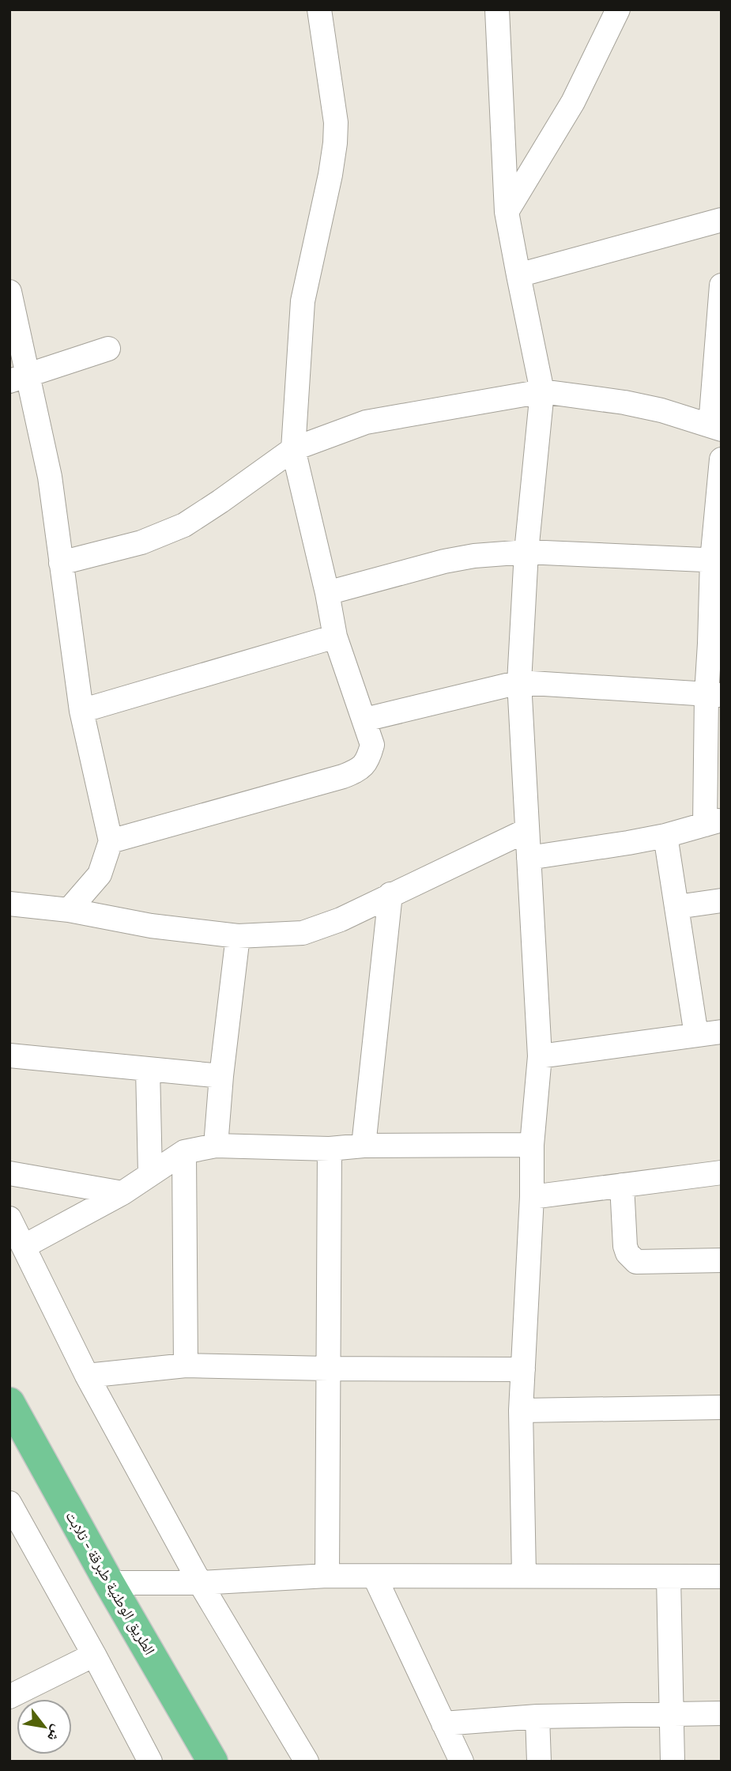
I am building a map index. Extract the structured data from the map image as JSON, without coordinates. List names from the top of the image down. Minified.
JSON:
{"streets":{"main road":["الطريق الوطنية طبرقة - تلابت"]},"north":"bottom right"}
